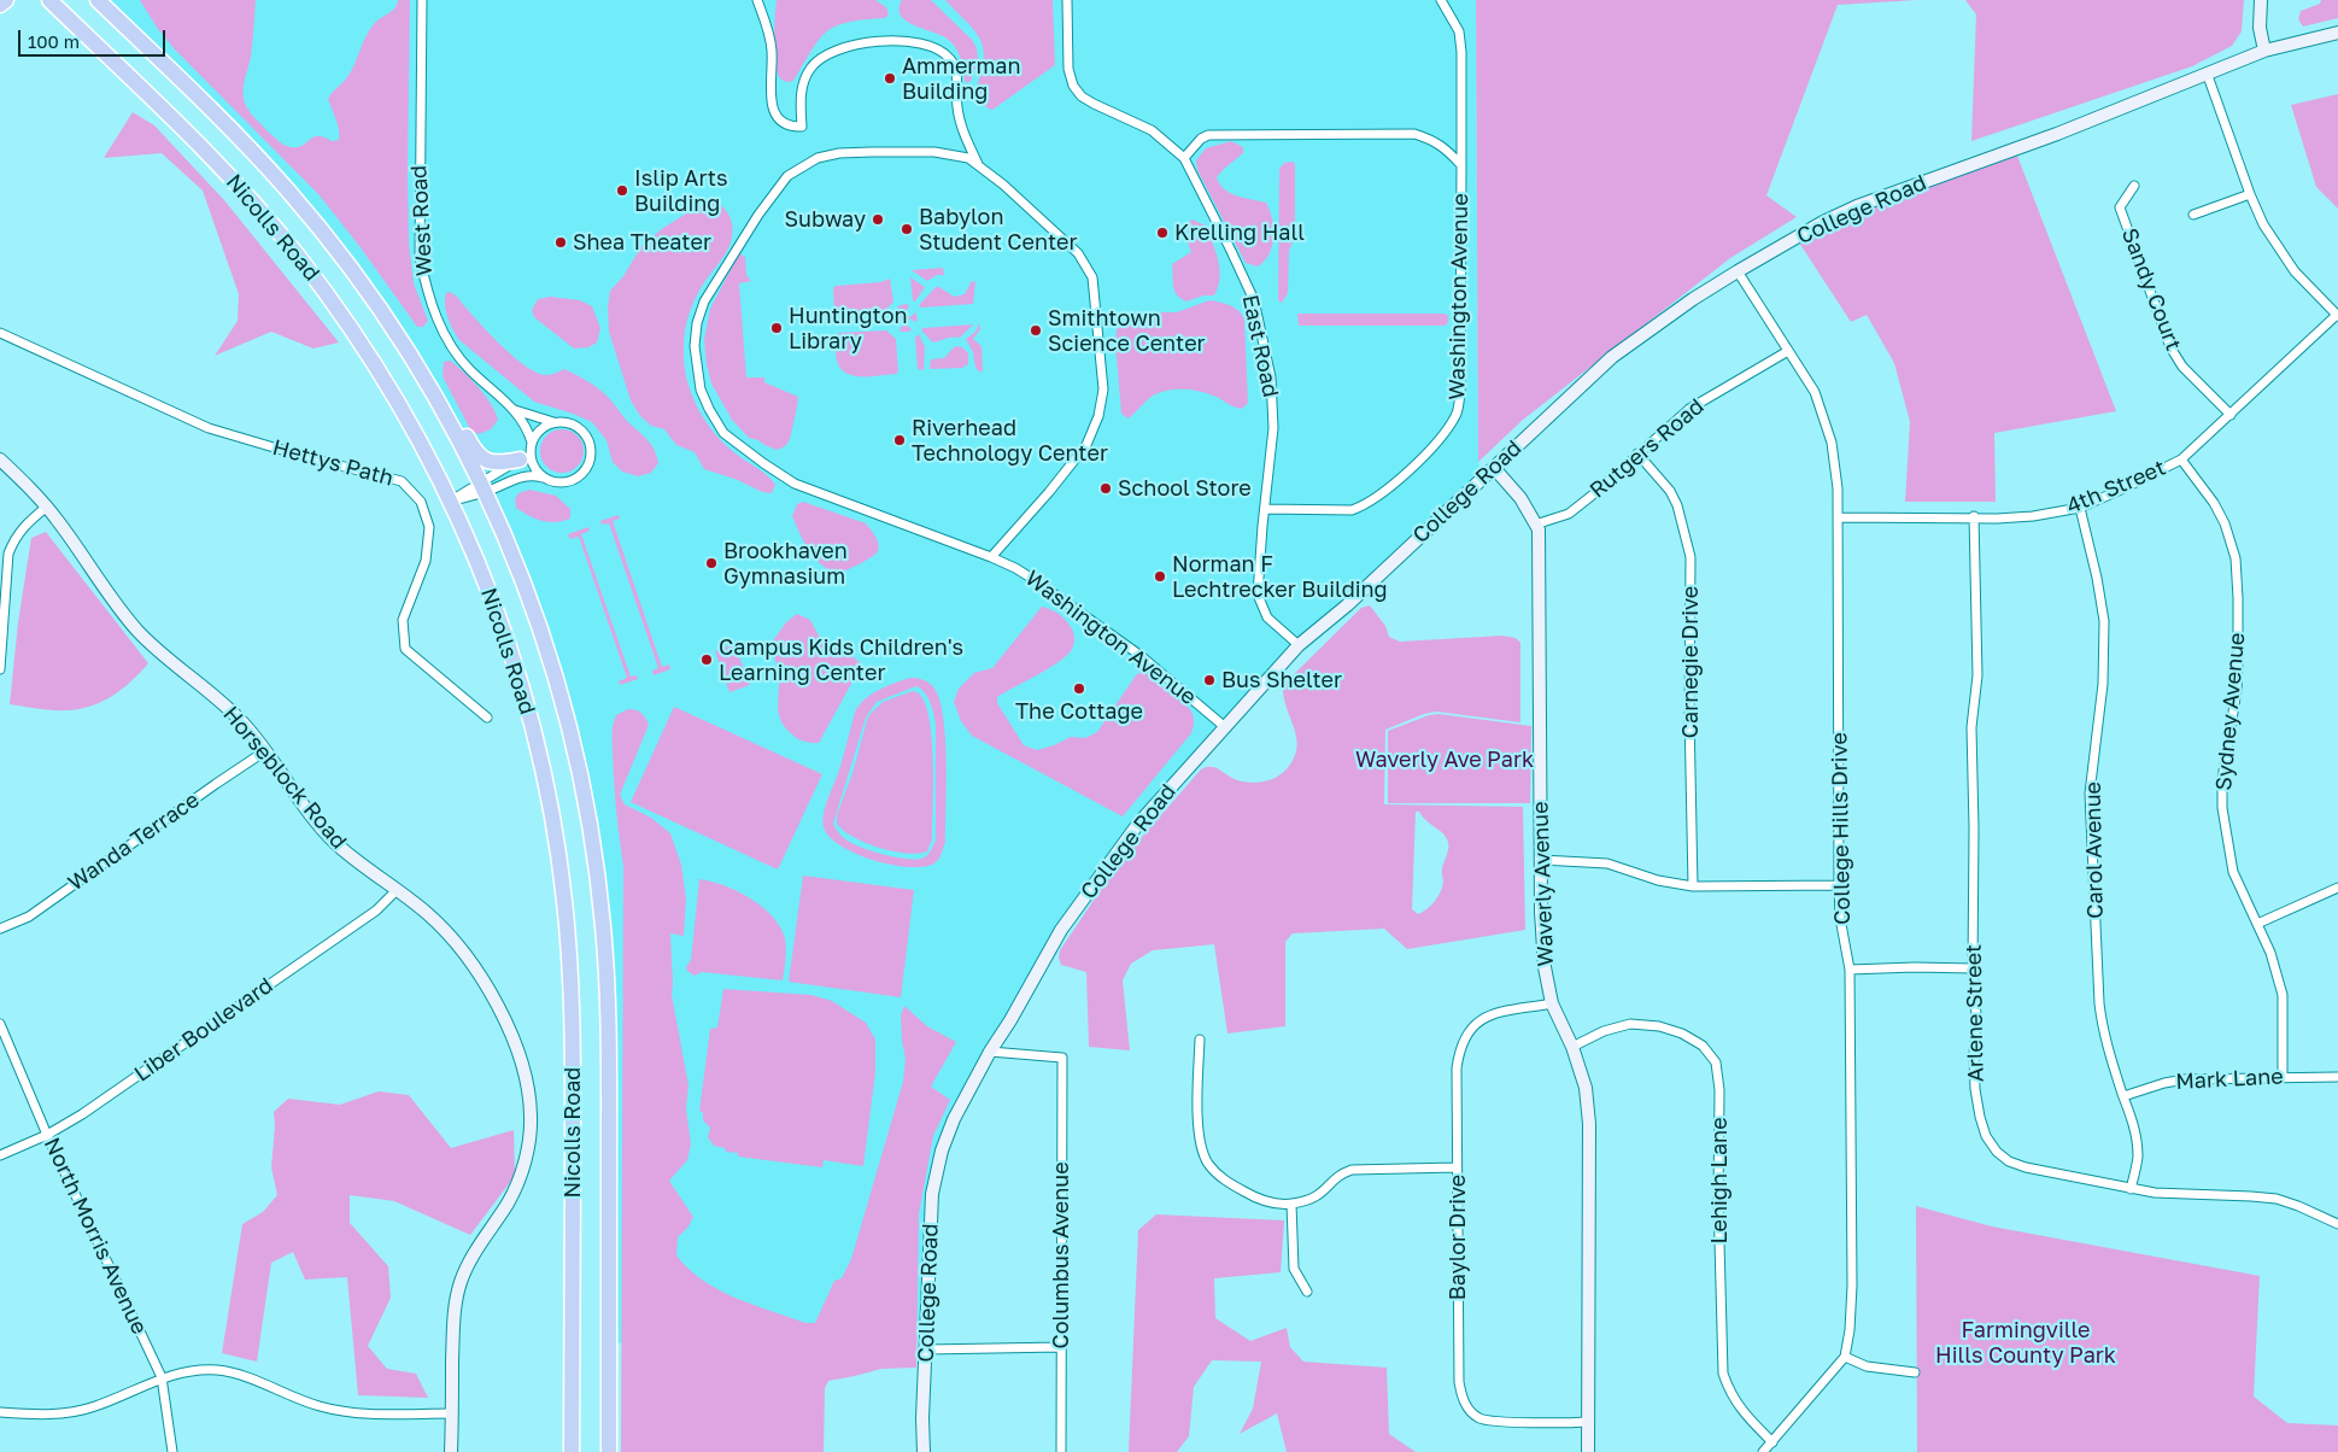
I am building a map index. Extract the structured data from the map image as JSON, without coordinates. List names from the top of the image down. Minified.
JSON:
{"streets":{"highway":["Nicolls Road"],"street":["College Road","West Road","Sandy Court","Washington Avenue","East Road","Rutgers Road","Hettys Path","4th Street","Carnegie Drive","Sydney Avenue","Horseblock Road","College Hills Drive","Wanda Terrace","Carol Avenue","Waverly Avenue","Arlene Street","Liber Boulevard","Mark Lane","Lehigh Lane","North Morris Avenue","Baylor Drive","Columbus Avenue"]},"crossings":[["College Road","Washington Avenue"],["College Road","East Road"],["College Road","College Hills Drive"],["College Road","Waverly Avenue"],["College Road","Columbus Avenue"],["Sandy Court","4th Street"],["Washington Avenue","East Road"],["Rutgers Road","Carnegie Drive"],["Rutgers Road","College Hills Drive"],["Rutgers Road","Waverly Avenue"],["4th Street","Sydney Avenue"],["4th Street","College Hills Drive"],["4th Street","Carol Avenue"],["4th Street","Arlene Street"],["Sydney Avenue","Mark Lane"],["Horseblock Road","Wanda Terrace"],["Horseblock Road","Liber Boulevard"],["Carol Avenue","Arlene Street"],["Carol Avenue","Mark Lane"],["Waverly Avenue","Lehigh Lane"],["Waverly Avenue","Baylor Drive"],["Liber Boulevard","North Morris Avenue"]],"parks":["Waverly Ave Park","Farmingville Hills County Park"],"places":["Ammerman Building","Islip Arts Building","Subway","Babylon Student Center","Krelling Hall","Shea Theater","Huntington Library","Smithtown Science Center","Riverhead Technology Center","School Store","Brookhaven Gymnasium","Norman F Lechtrecker Building","Campus Kids Children's Learning Center","Bus Shelter","The Cottage"],"scale_bar":"100 m"}
